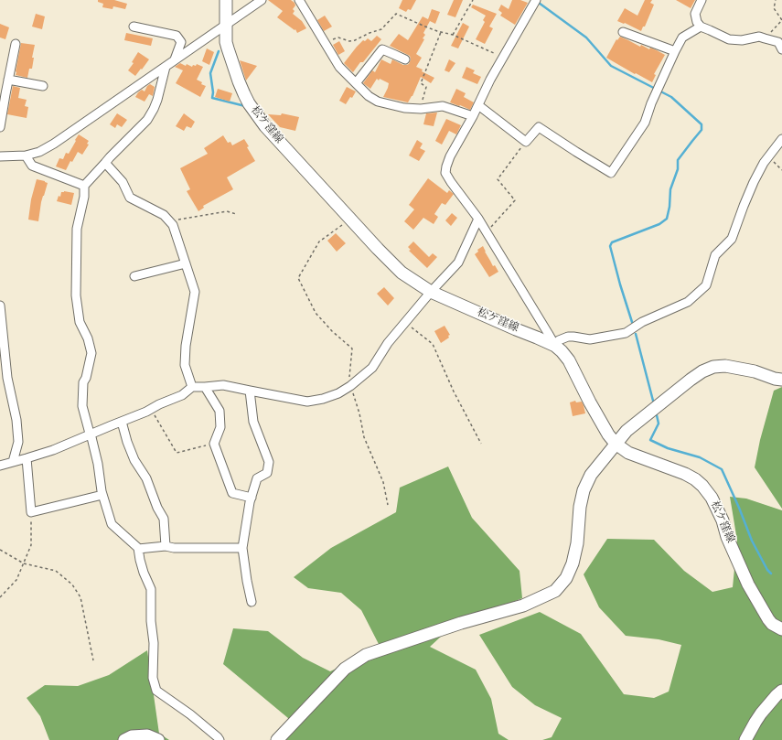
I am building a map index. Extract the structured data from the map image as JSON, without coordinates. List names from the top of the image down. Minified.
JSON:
{"streets":{"street":["松ケ窪線"]}}
